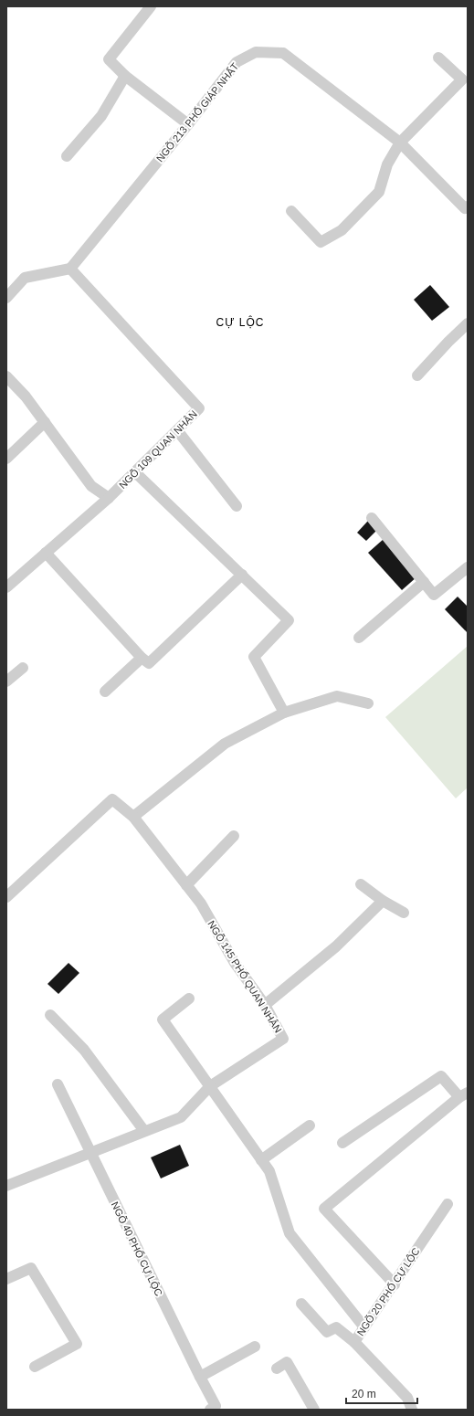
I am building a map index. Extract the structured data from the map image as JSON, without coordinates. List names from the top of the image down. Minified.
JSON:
{"streets":{"lane":["NGÕ 213 PHỐ GIÁP NHẤT","NGÕ 109 QUAN NHÂN","NGÕ 145 PHỐ QUAN NHÂN","NGÕ 40 PHỐ CỰ LỘC","NGÕ 20 PHỐ CỰ LỘC"]},"crossings":[["NGÕ 213 PHỐ GIÁP NHẤT","NGÕ 109 QUAN NHÂN"]],"districts":["CỰ LỘC"],"scale_bar":"20 m"}
